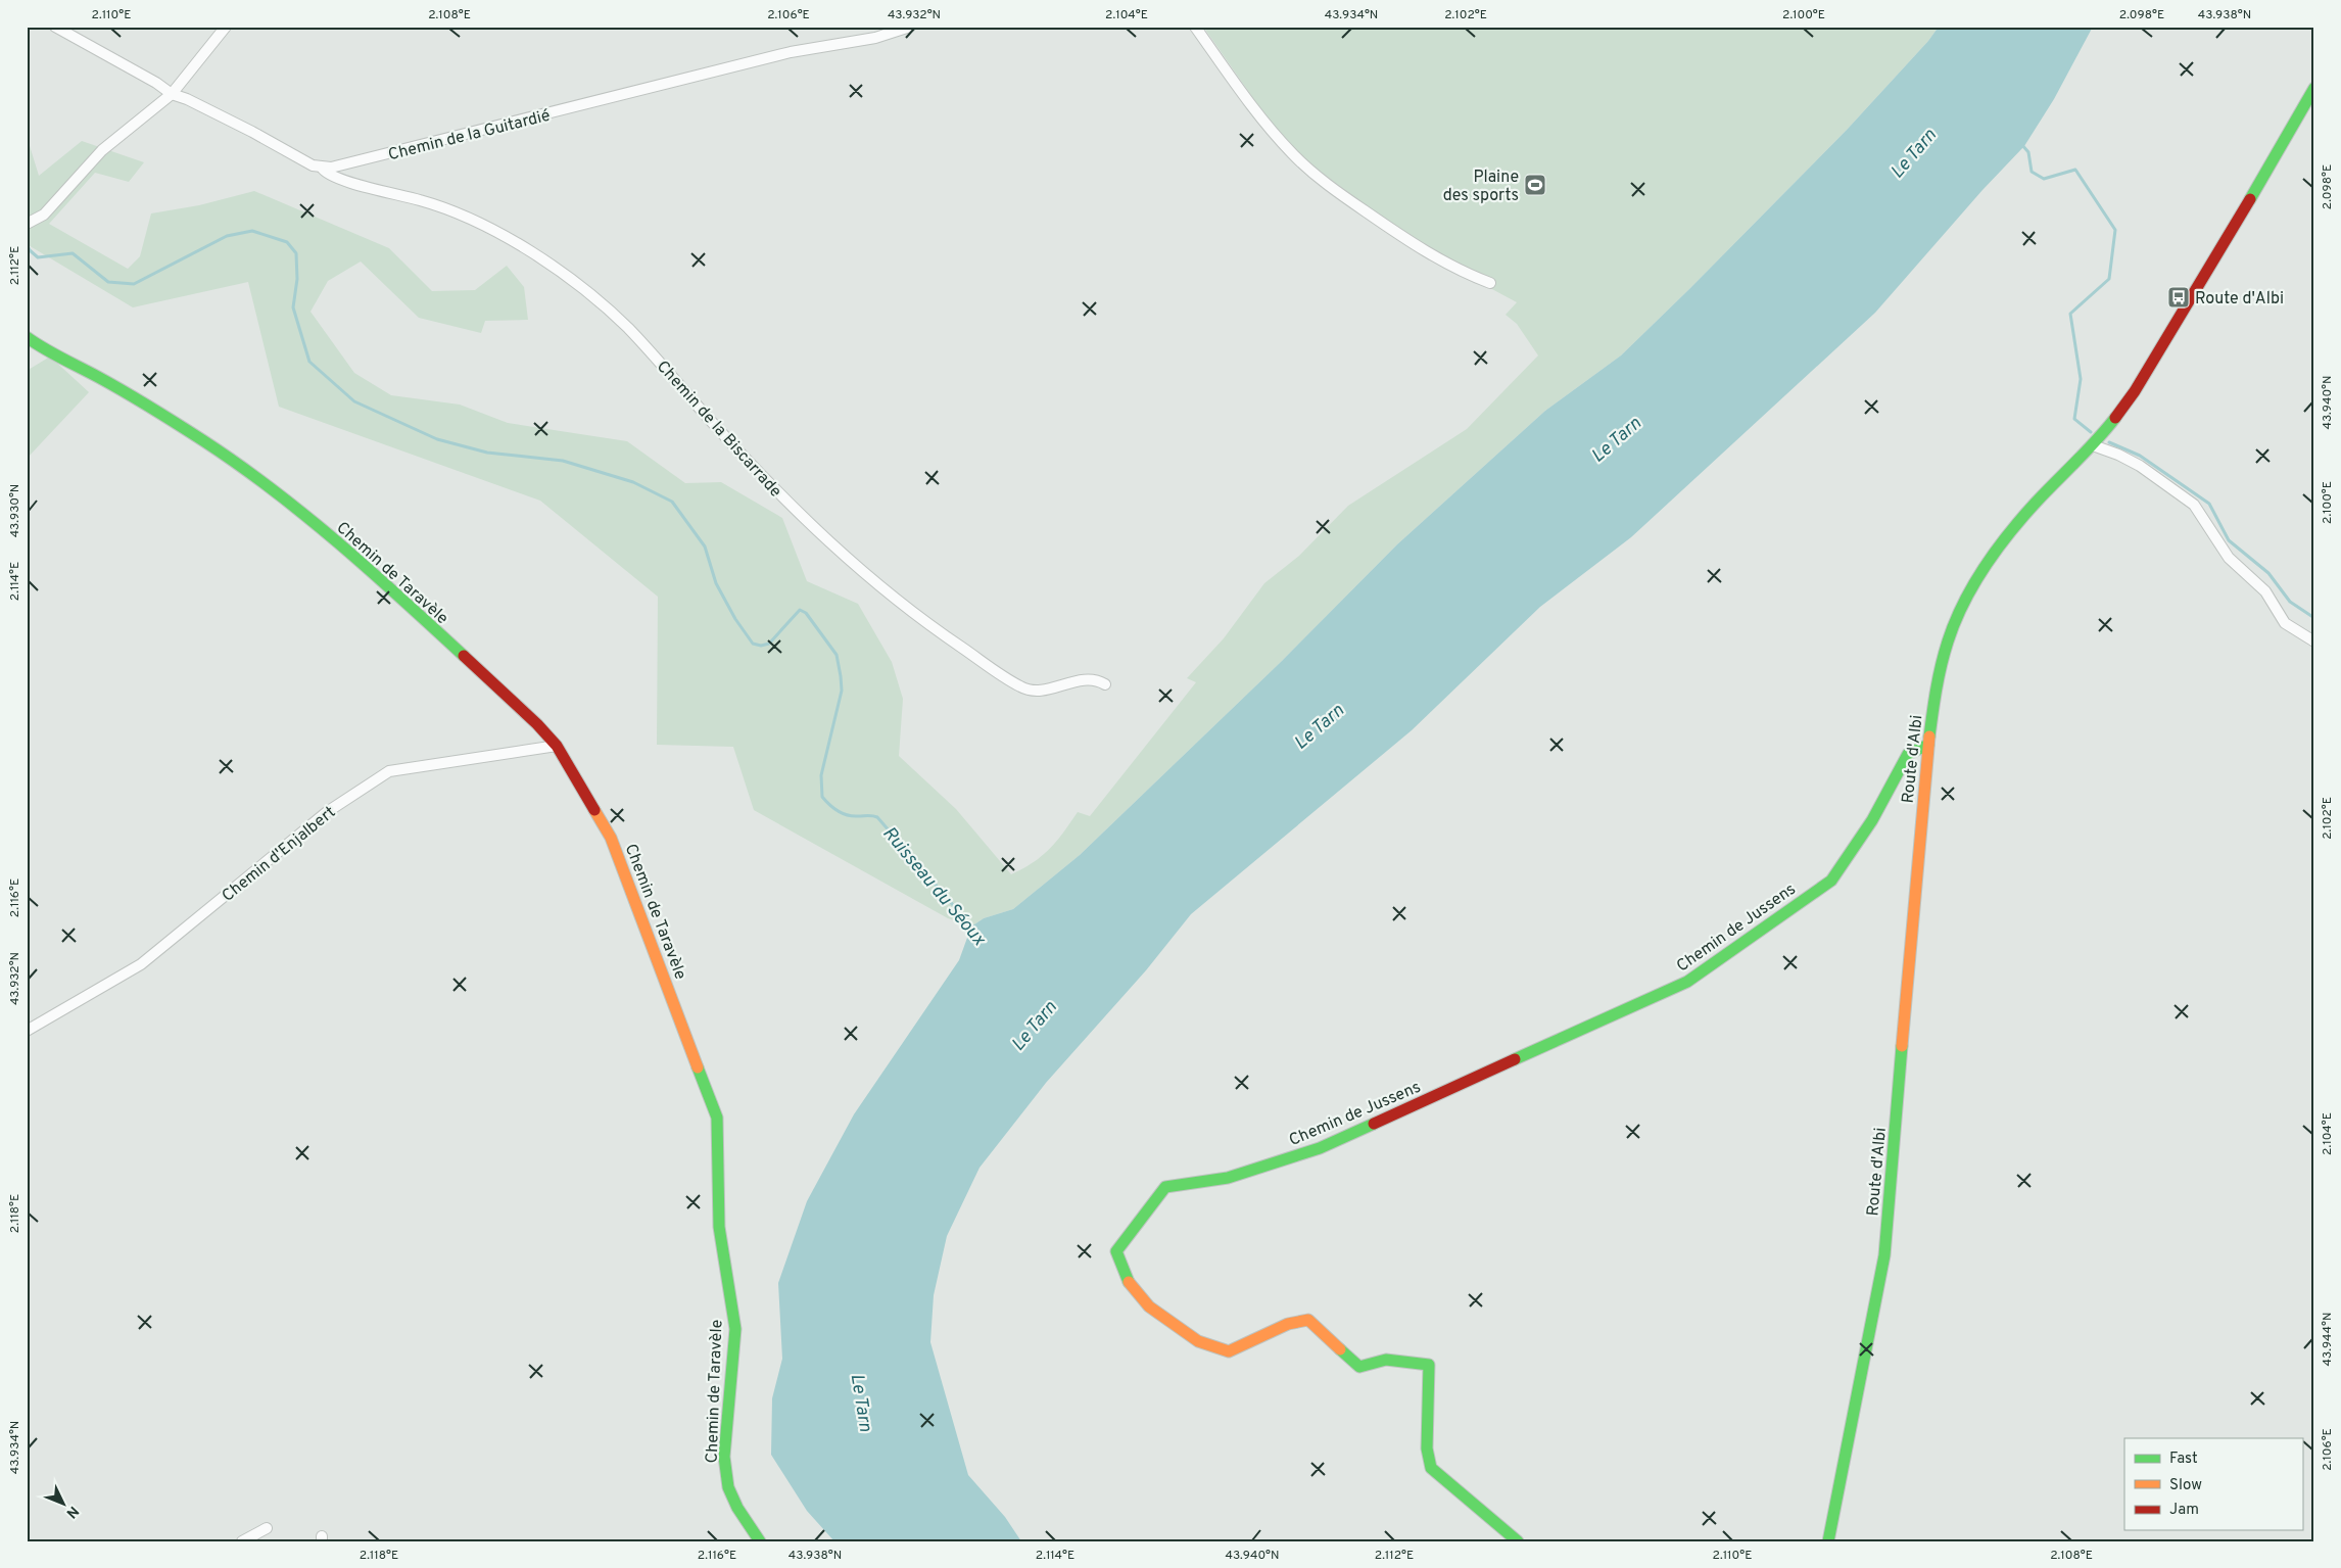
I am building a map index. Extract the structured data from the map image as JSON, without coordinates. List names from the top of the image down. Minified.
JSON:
{"streets":{"street":["Chemin de la Guitardié","Chemin de la Biscarrade","Chemin de Taravèle","Route d'Albi","Chemin d'Enjalbert","Chemin de Jussens"]},"crossings":[["Chemin de la Guitardié","Chemin de la Biscarrade"],["Chemin de Taravèle","Chemin d'Enjalbert"],["Route d'Albi","Chemin de Jussens"]],"water":["Le Tarn","Ruisseau du Séoux"],"places":{"sports":["Plaine des sports"],"bus stop":["Route d'Albi"]},"legend":["Fast","Slow","Jam"],"north":"bottom right","coordinates":["2.110°E","2.108°E","2.106°E","43.932°N","2.104°E","43.934°N","2.102°E","2.100°E","2.098°E","43.938°N","2.112°E","43.940°N","43.930°N","2.114°E","2.116°E","2.118°E","43.944°N"]}
